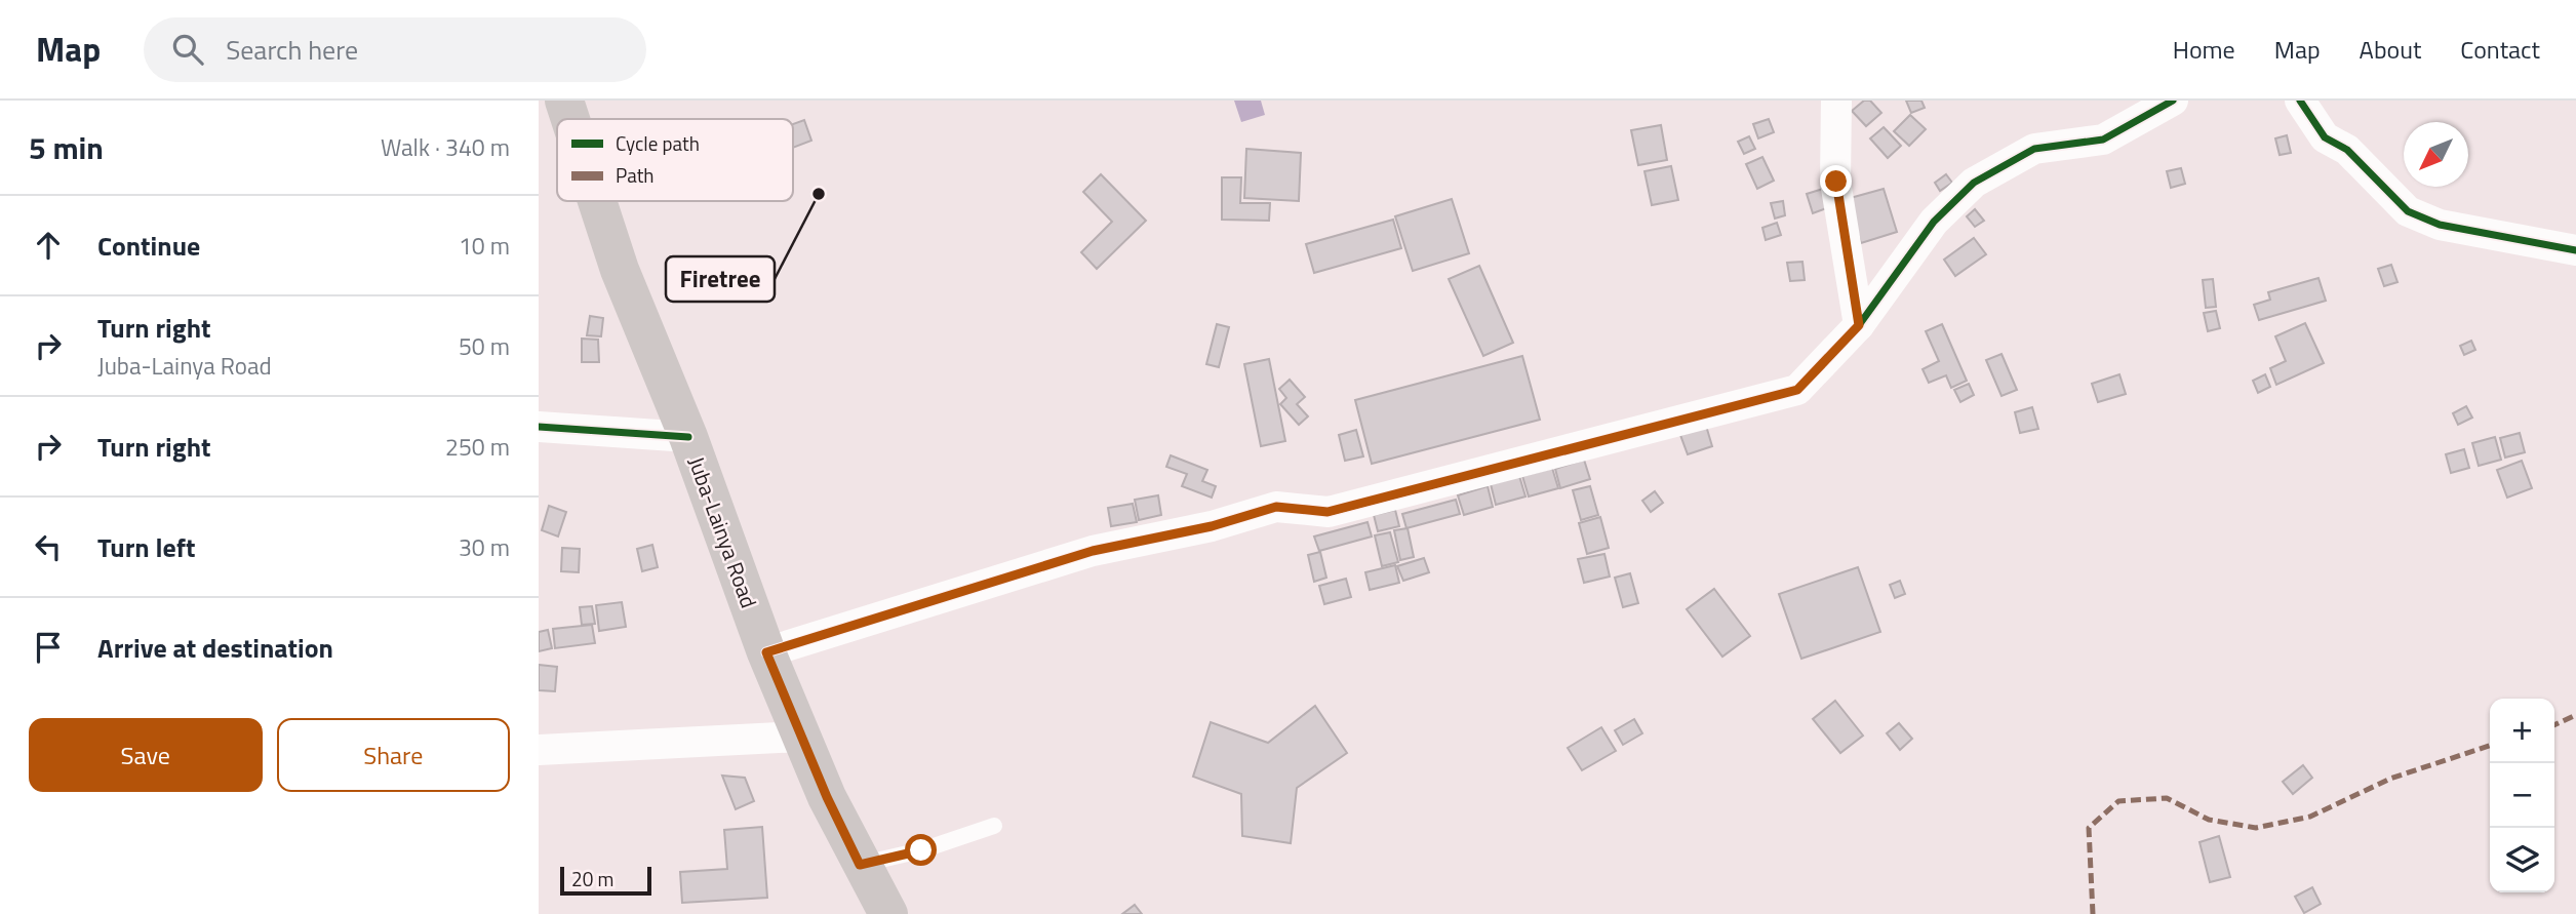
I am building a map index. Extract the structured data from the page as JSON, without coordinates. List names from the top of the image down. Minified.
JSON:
{"streets":{"main road":["Juba-Lainya Road"]},"places":["Firetree"],"legend":["Cycle path","Path"],"scale_bar":"20 m","north":"bottom left","page":{"header":"Map","search":"Search here","nav":["Home","Map","About","Contact"],"heading":["5 min","Walk · 340 m"],"list":[["Continue","10 m"],["Turn right","Juba-Lainya Road","50 m"],["Turn right","250 m"],["Turn left","30 m"],"Arrive at destination"],"buttons":["Save","Share"],"map_buttons":["+","−"],"scale":"20 m"}}
